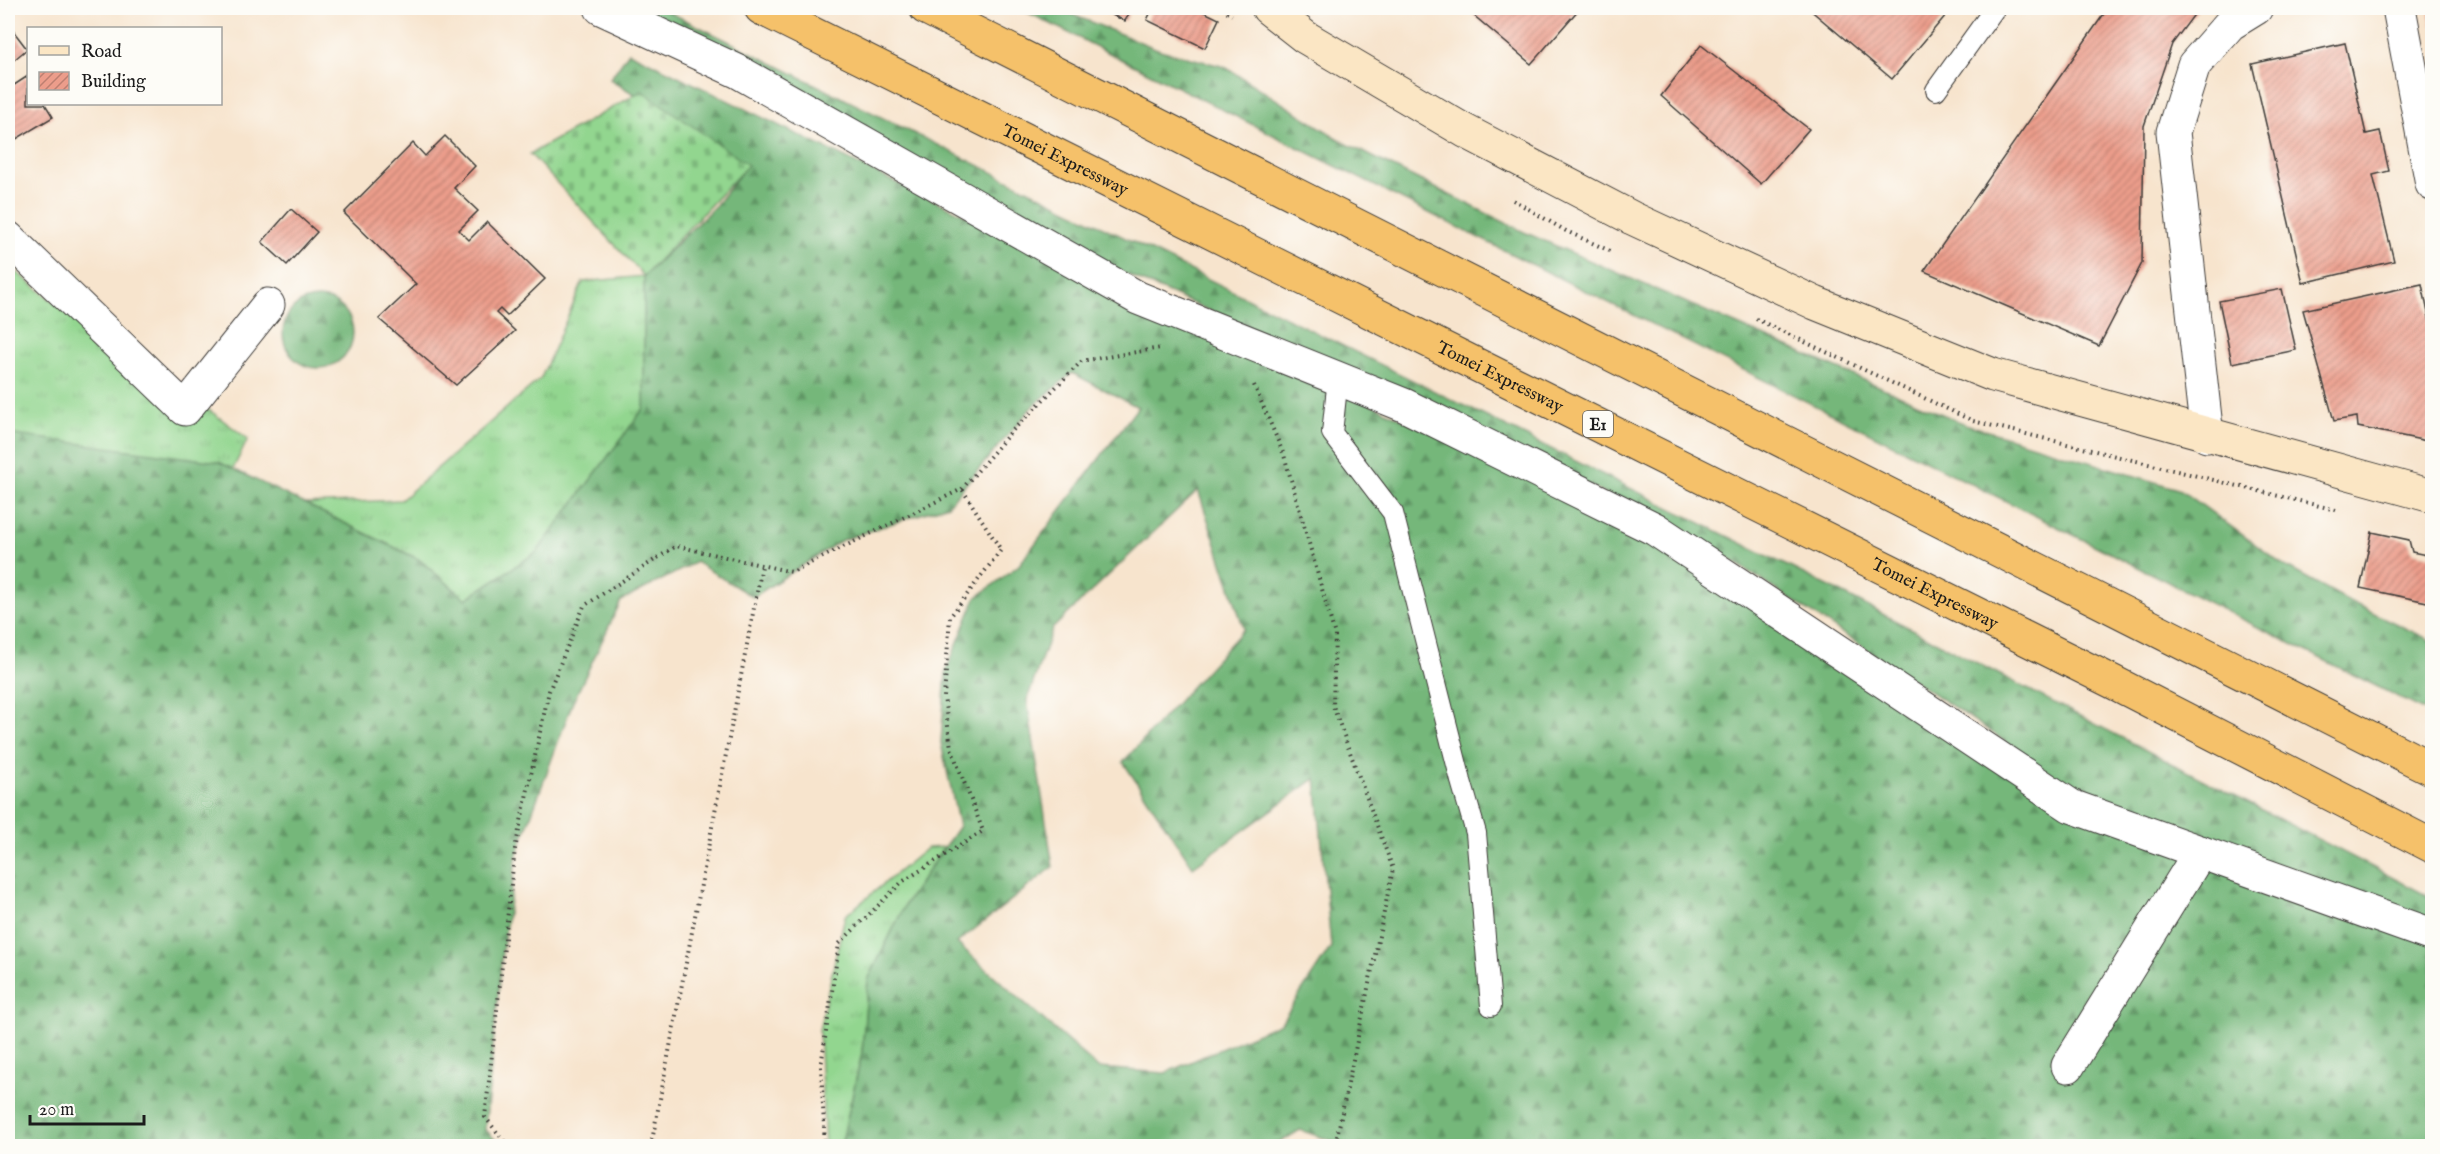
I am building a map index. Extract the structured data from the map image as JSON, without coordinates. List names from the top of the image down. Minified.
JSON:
{"streets":{"highway":["Tomei Expressway","E1"]},"legend":["Road","Building"],"scale_bar":"20 m"}
